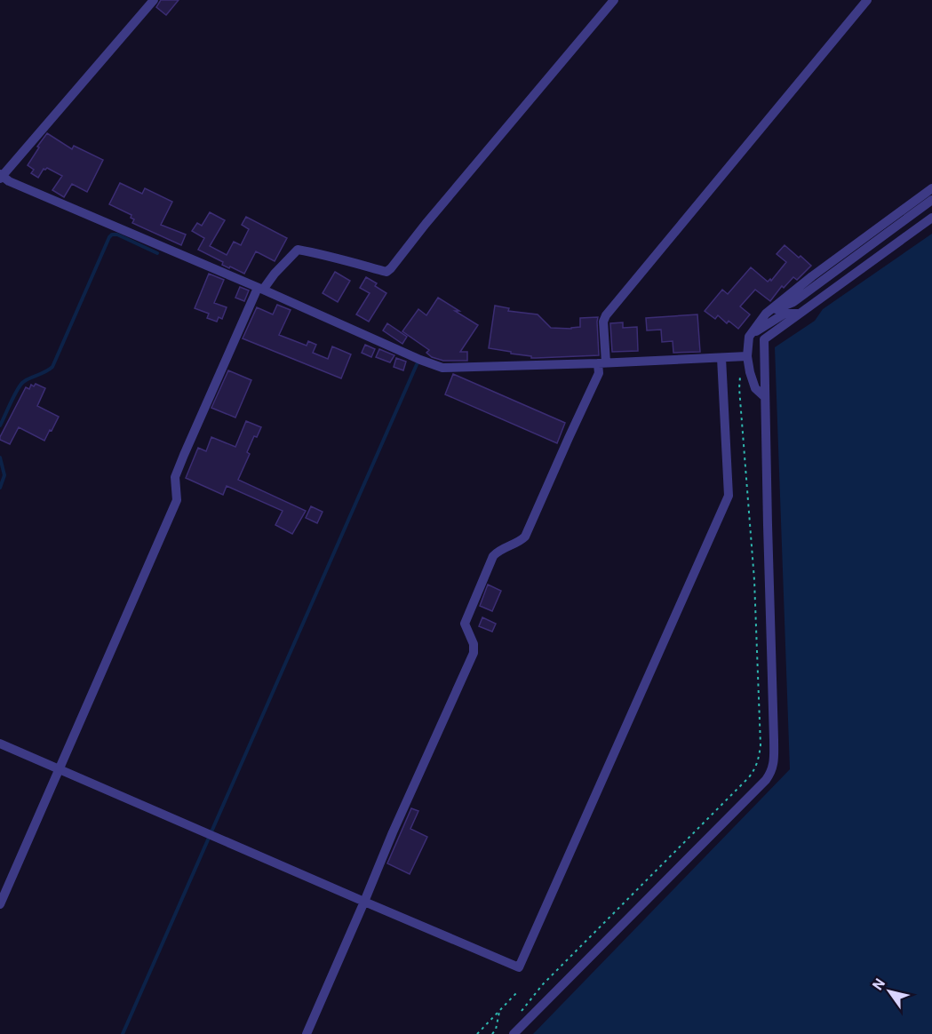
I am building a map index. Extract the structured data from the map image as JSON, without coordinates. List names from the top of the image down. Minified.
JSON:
{"north":"top left"}
